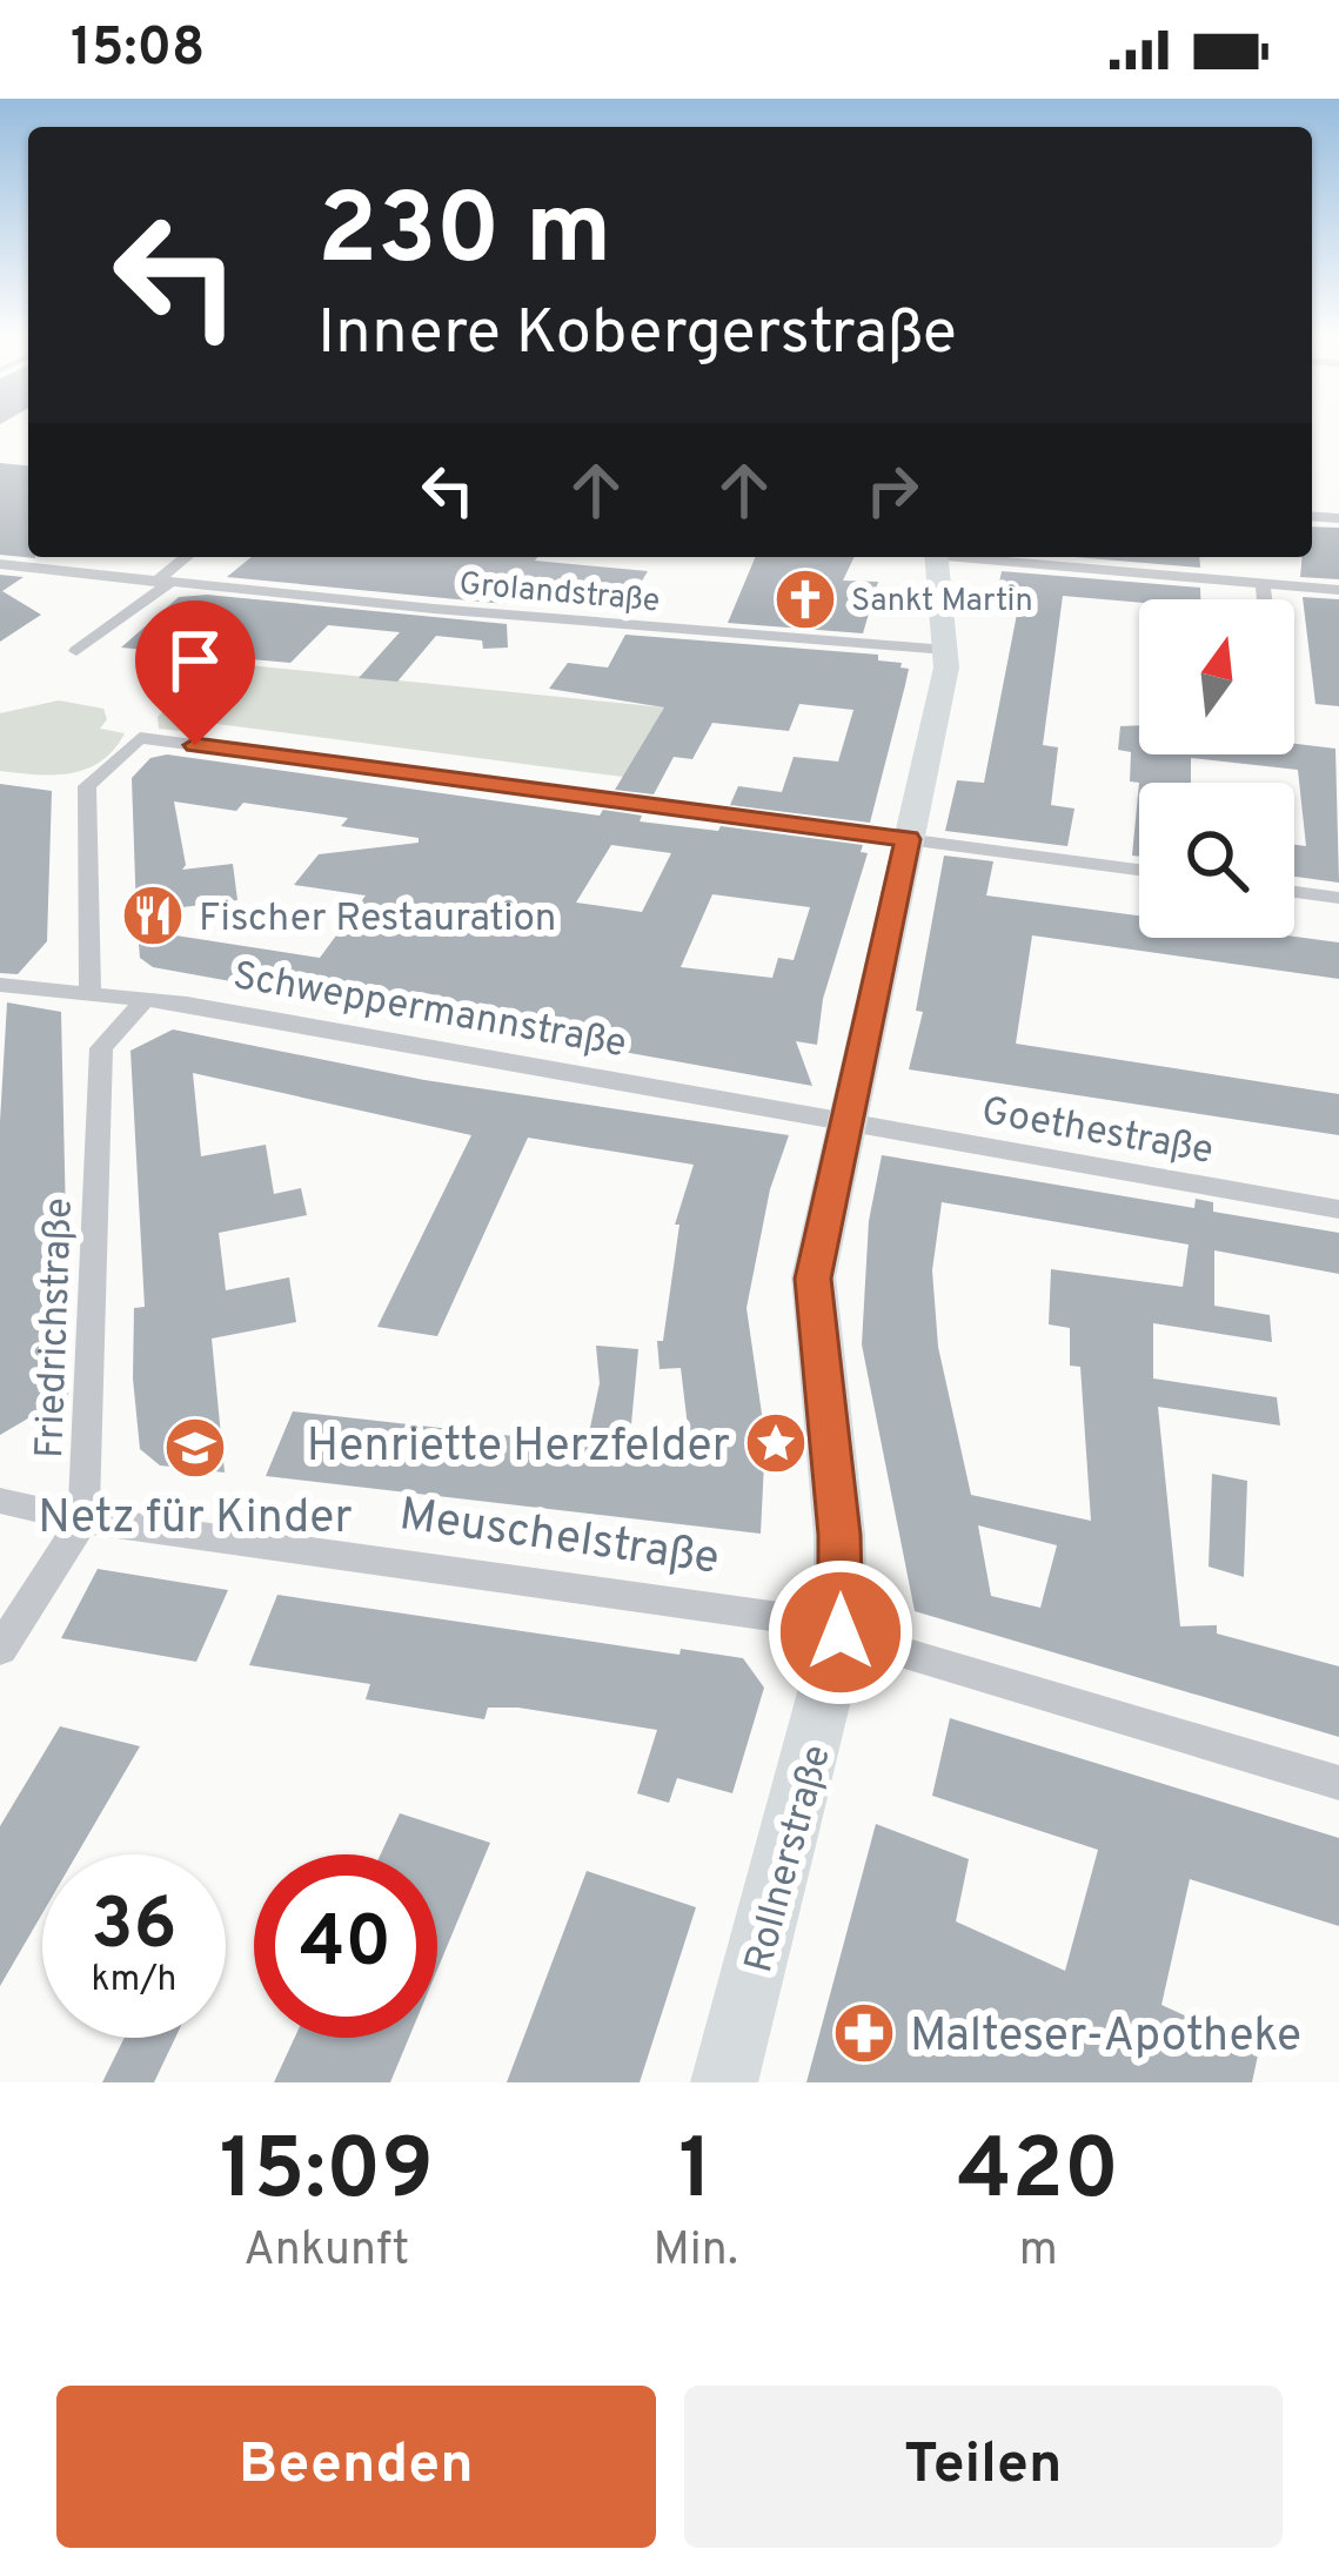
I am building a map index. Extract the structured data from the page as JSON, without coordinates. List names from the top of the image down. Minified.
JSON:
{"streets":{"street":["Grolandstraße","Schweppermannstraße","Goethestraße","Friedrichstraße","Meuschelstraße","Rollnerstraße"]},"crossings":[["Grolandstraße","Rollnerstraße"],["Schweppermannstraße","Goethestraße"],["Schweppermannstraße","Friedrichstraße"],["Schweppermannstraße","Rollnerstraße"],["Goethestraße","Rollnerstraße"],["Friedrichstraße","Meuschelstraße"],["Meuschelstraße","Rollnerstraße"]],"places":{"church":["Sankt Martin"],"restaurant":["Fischer Restauration"],"place":["Henriette Herzfelder"],"school or university":["Netz für Kinder"],"pharmacy":["Malteser-Apotheke"]},"north":"top","page":{"status":"15:08","turn":["230 m","Innere Kobergerstraße"],"speed":"36 km/h","limit":"40","eta":["15:09","Ankunft","1","Min.","420","m"],"buttons":["Beenden","Teilen"]}}
